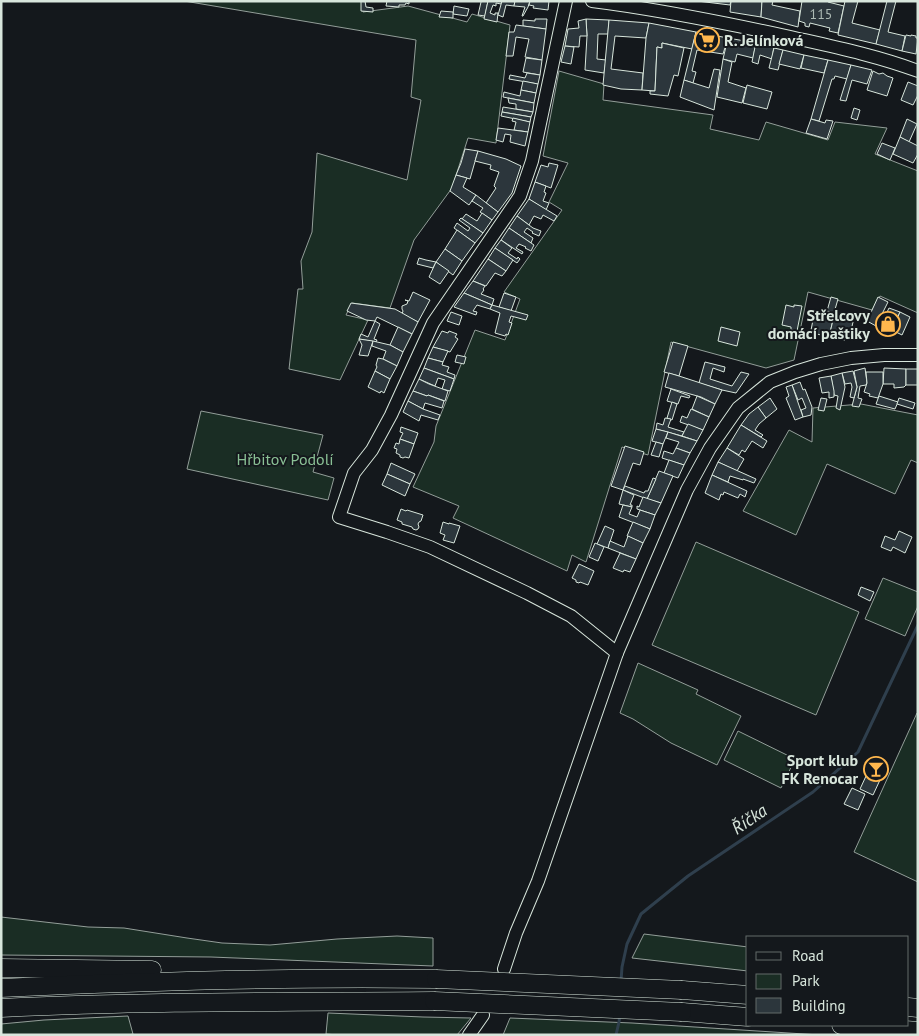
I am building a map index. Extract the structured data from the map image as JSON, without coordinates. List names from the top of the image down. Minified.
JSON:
{"water":["Říčka"],"parks":["Hřbitov Podolí"],"places":{"supermarket":["R. Jelínková"],"shop":["Střelcovy domácí paštiky"],"bar":["Sport klub FK Renocar"]},"house_numbers":["115"],"legend":["Road","Park","Building"]}
